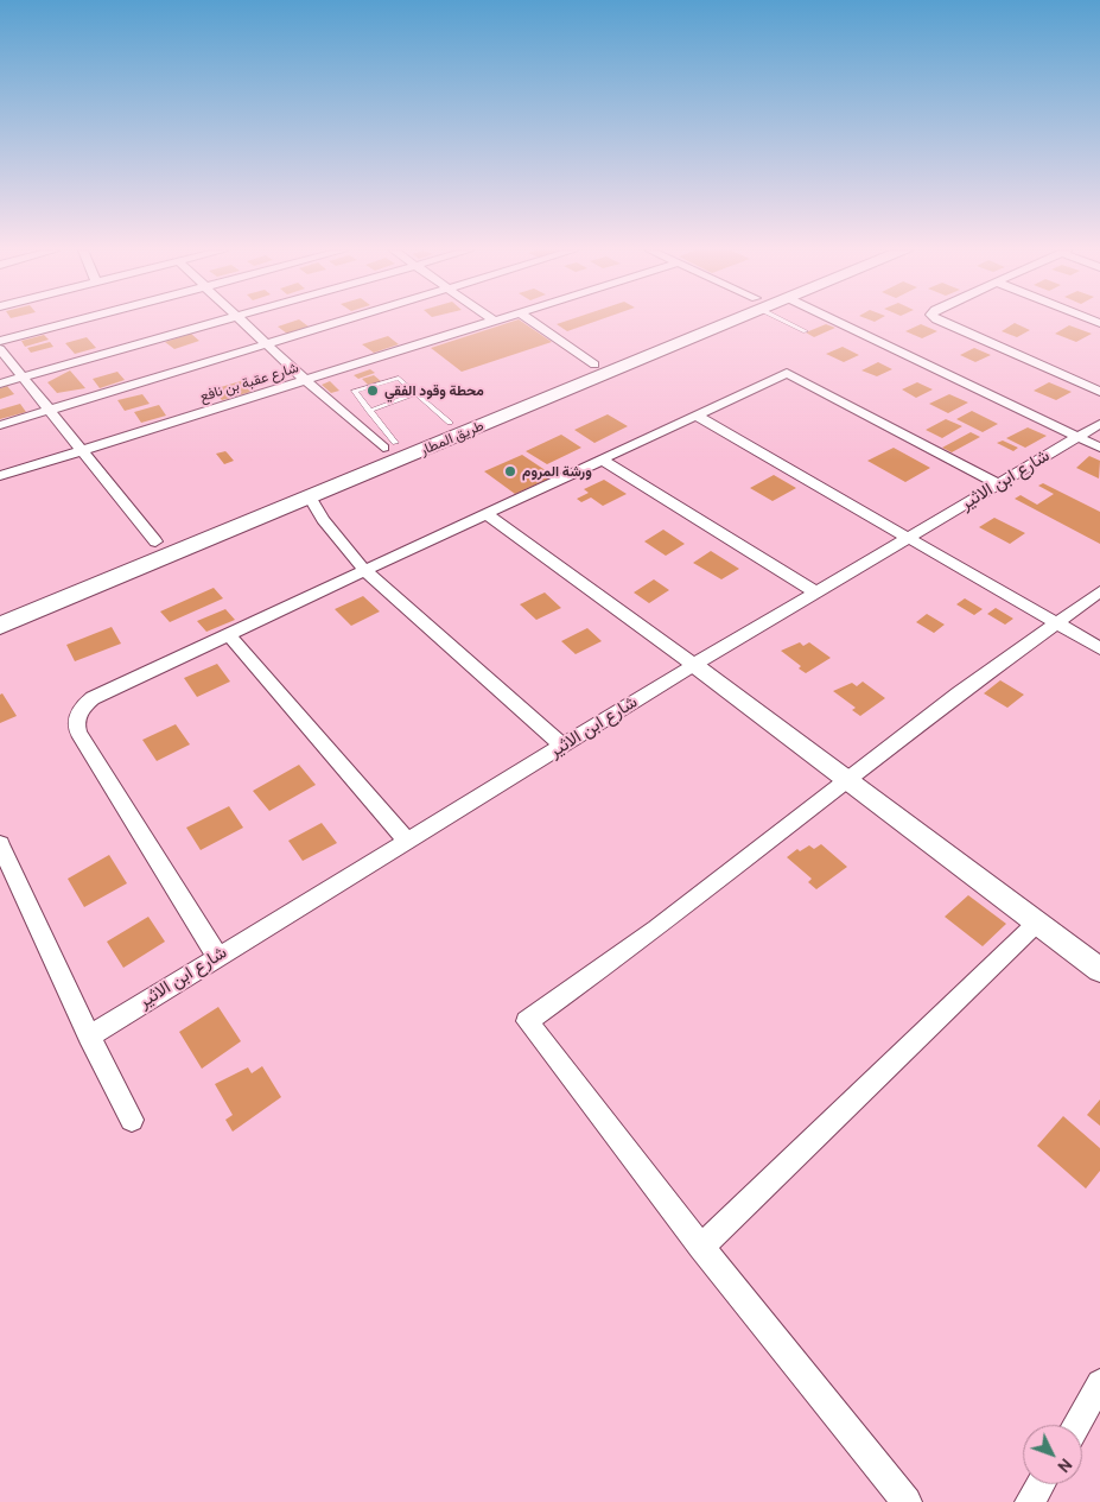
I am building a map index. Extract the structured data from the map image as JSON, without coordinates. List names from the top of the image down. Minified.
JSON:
{"streets":{"highway":["طريق المطار"],"street":["شارع عقبة بن نافع","شارع ابن الاثير"]},"places":["محطة وقود الفقي","ورشة المروم"],"north":"bottom right"}
